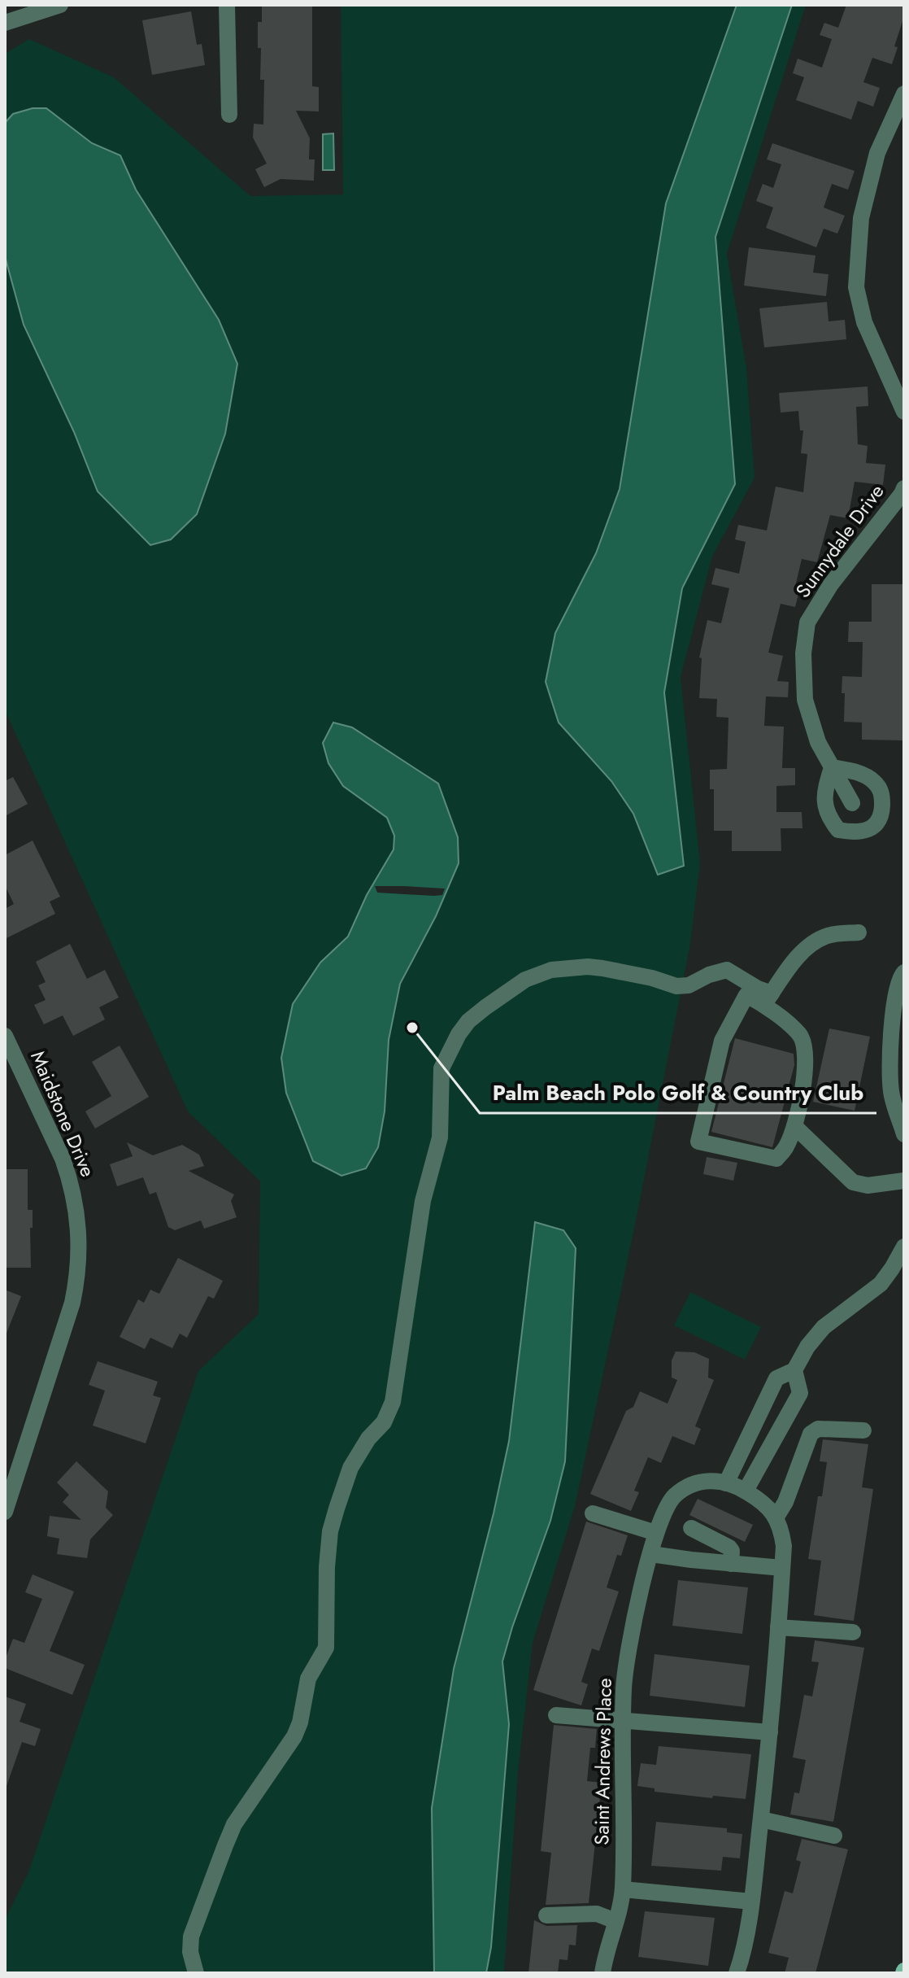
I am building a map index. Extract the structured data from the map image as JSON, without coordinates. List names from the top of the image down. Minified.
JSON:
{"streets":{"street":["Sunnydale Drive","Maidstone Drive","Saint Andrews Place"]},"places":["Palm Beach Polo Golf & Country Club"]}
